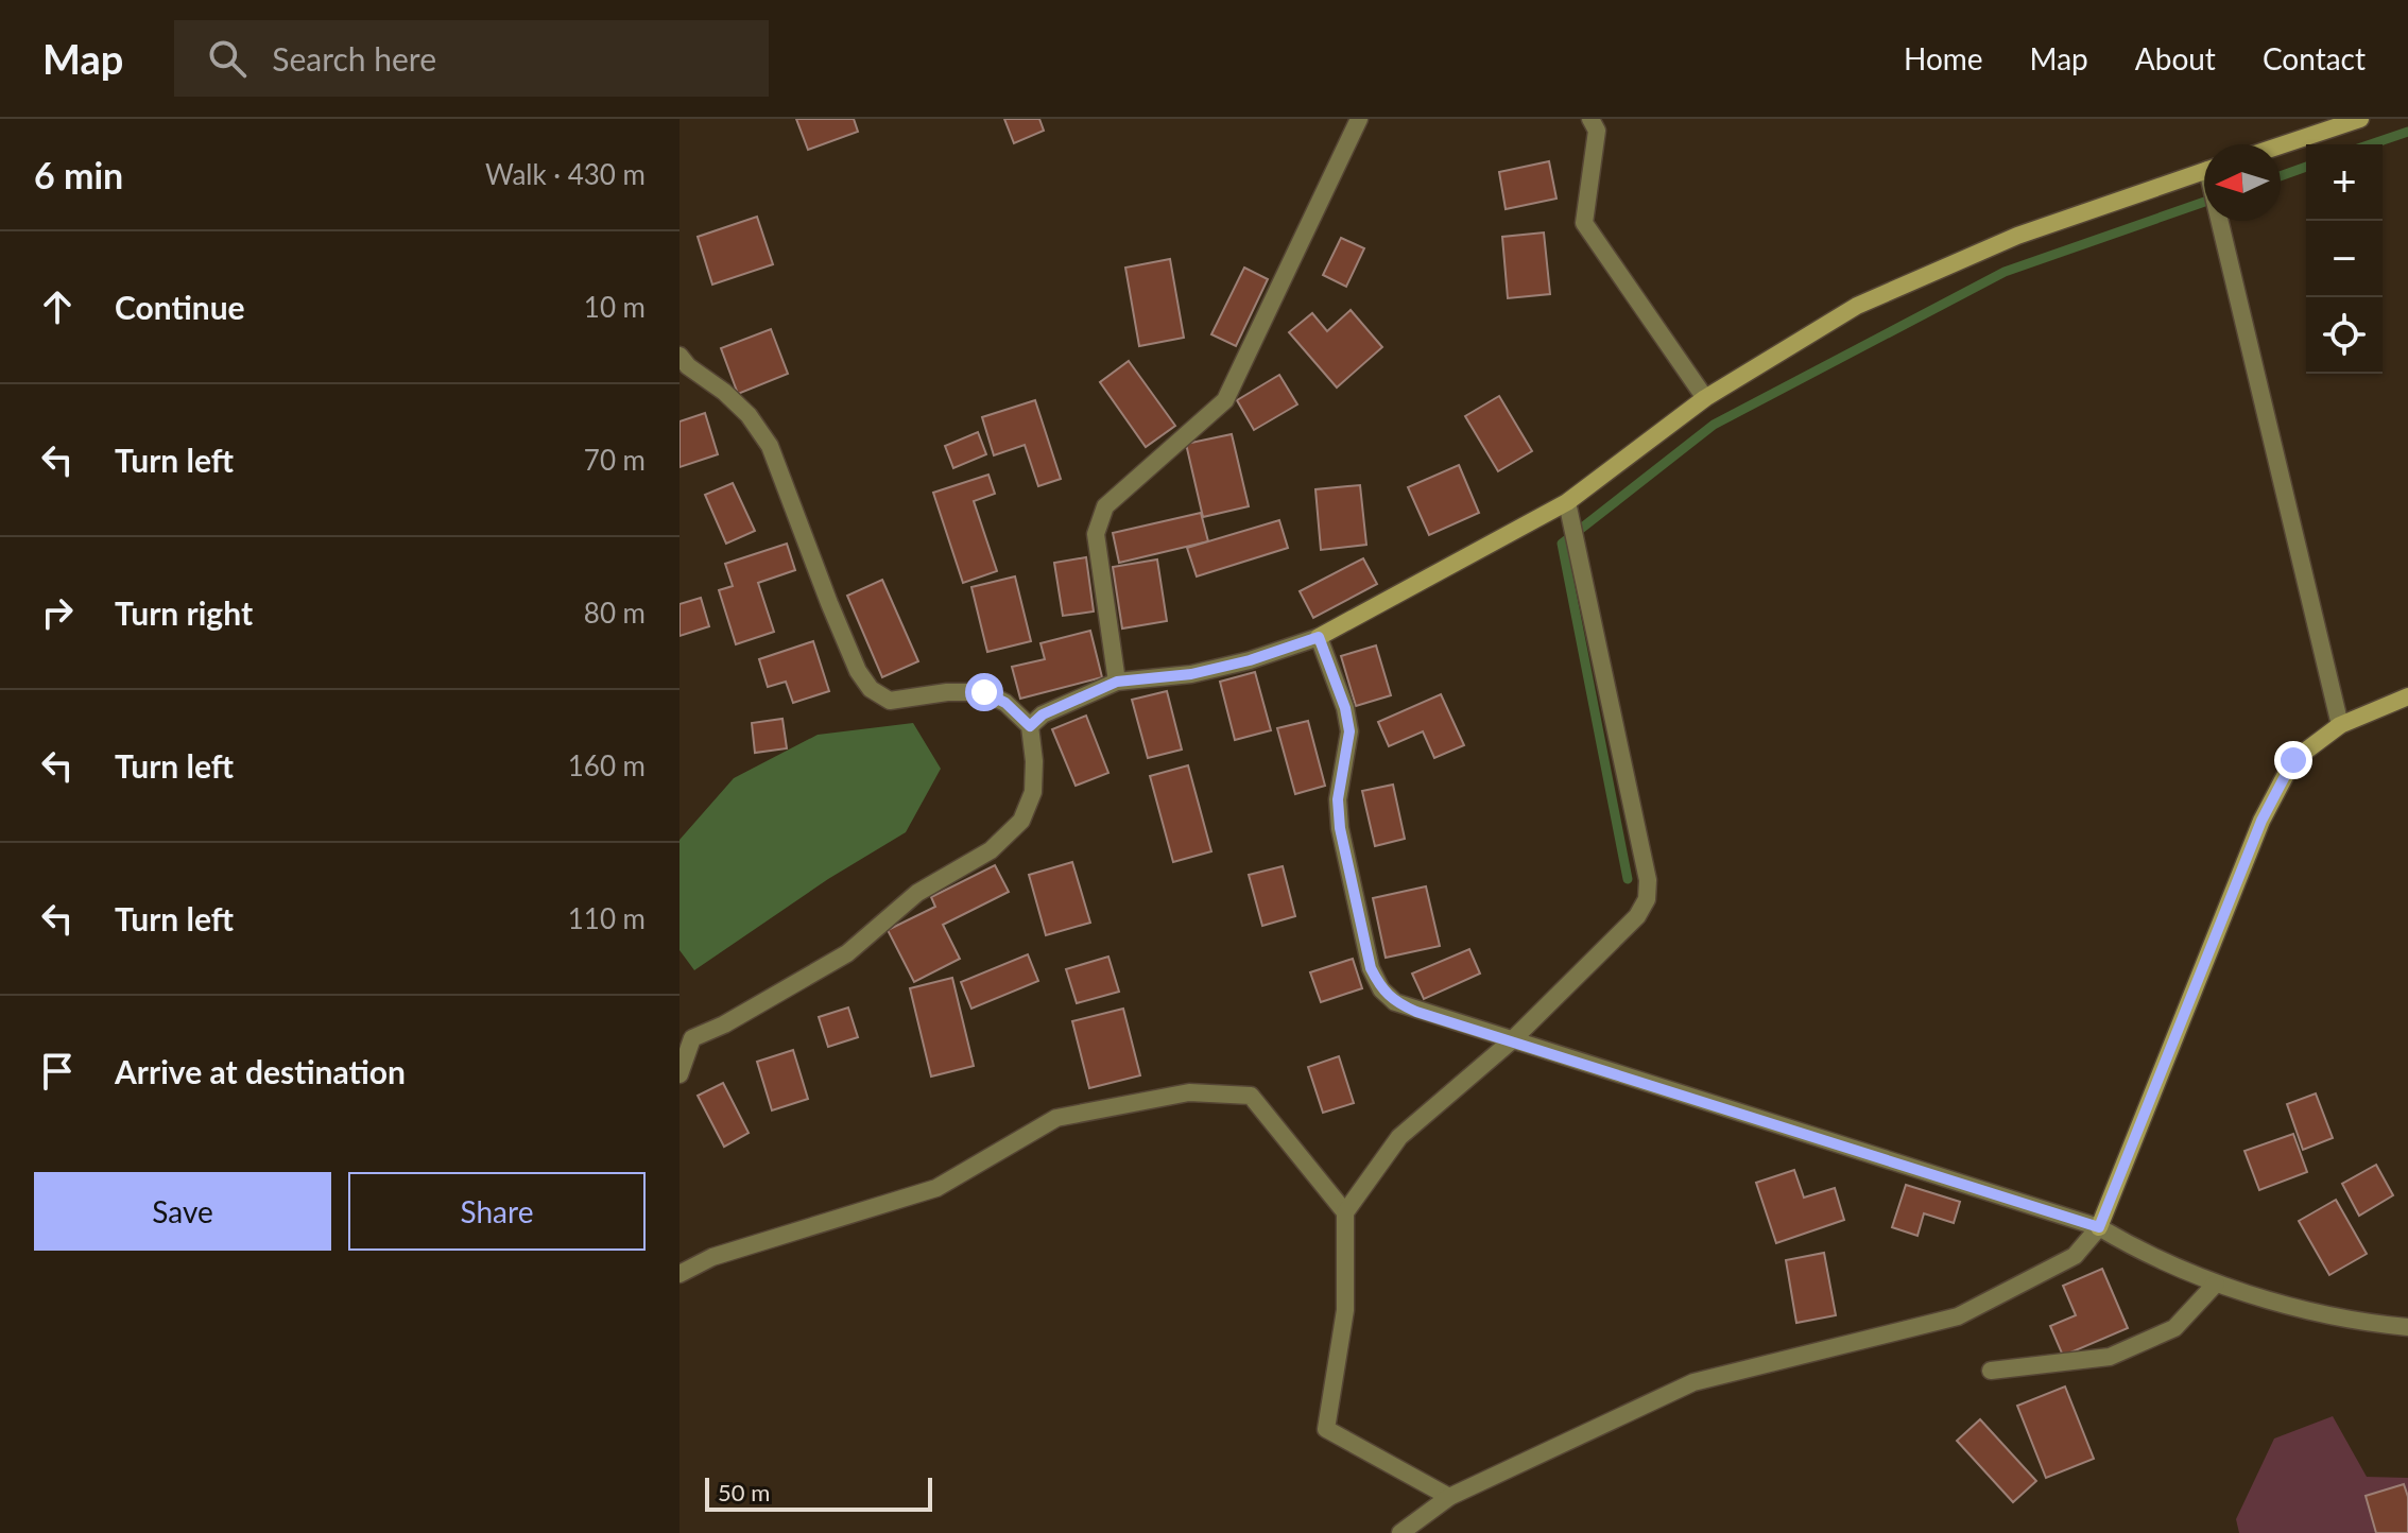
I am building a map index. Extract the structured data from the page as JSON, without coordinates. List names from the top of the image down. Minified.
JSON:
{"scale_bar":"50 m","north":"left","page":{"header":"Map","search":"Search here","nav":["Home","Map","About","Contact"],"heading":["6 min","Walk · 430 m"],"map_buttons":["+","−"],"list":[["Continue","10 m"],["Turn left","70 m"],["Turn right","80 m"],["Turn left","160 m"],["Turn left","110 m"],"Arrive at destination"],"buttons":["Save","Share"],"scale":"50 m"}}
